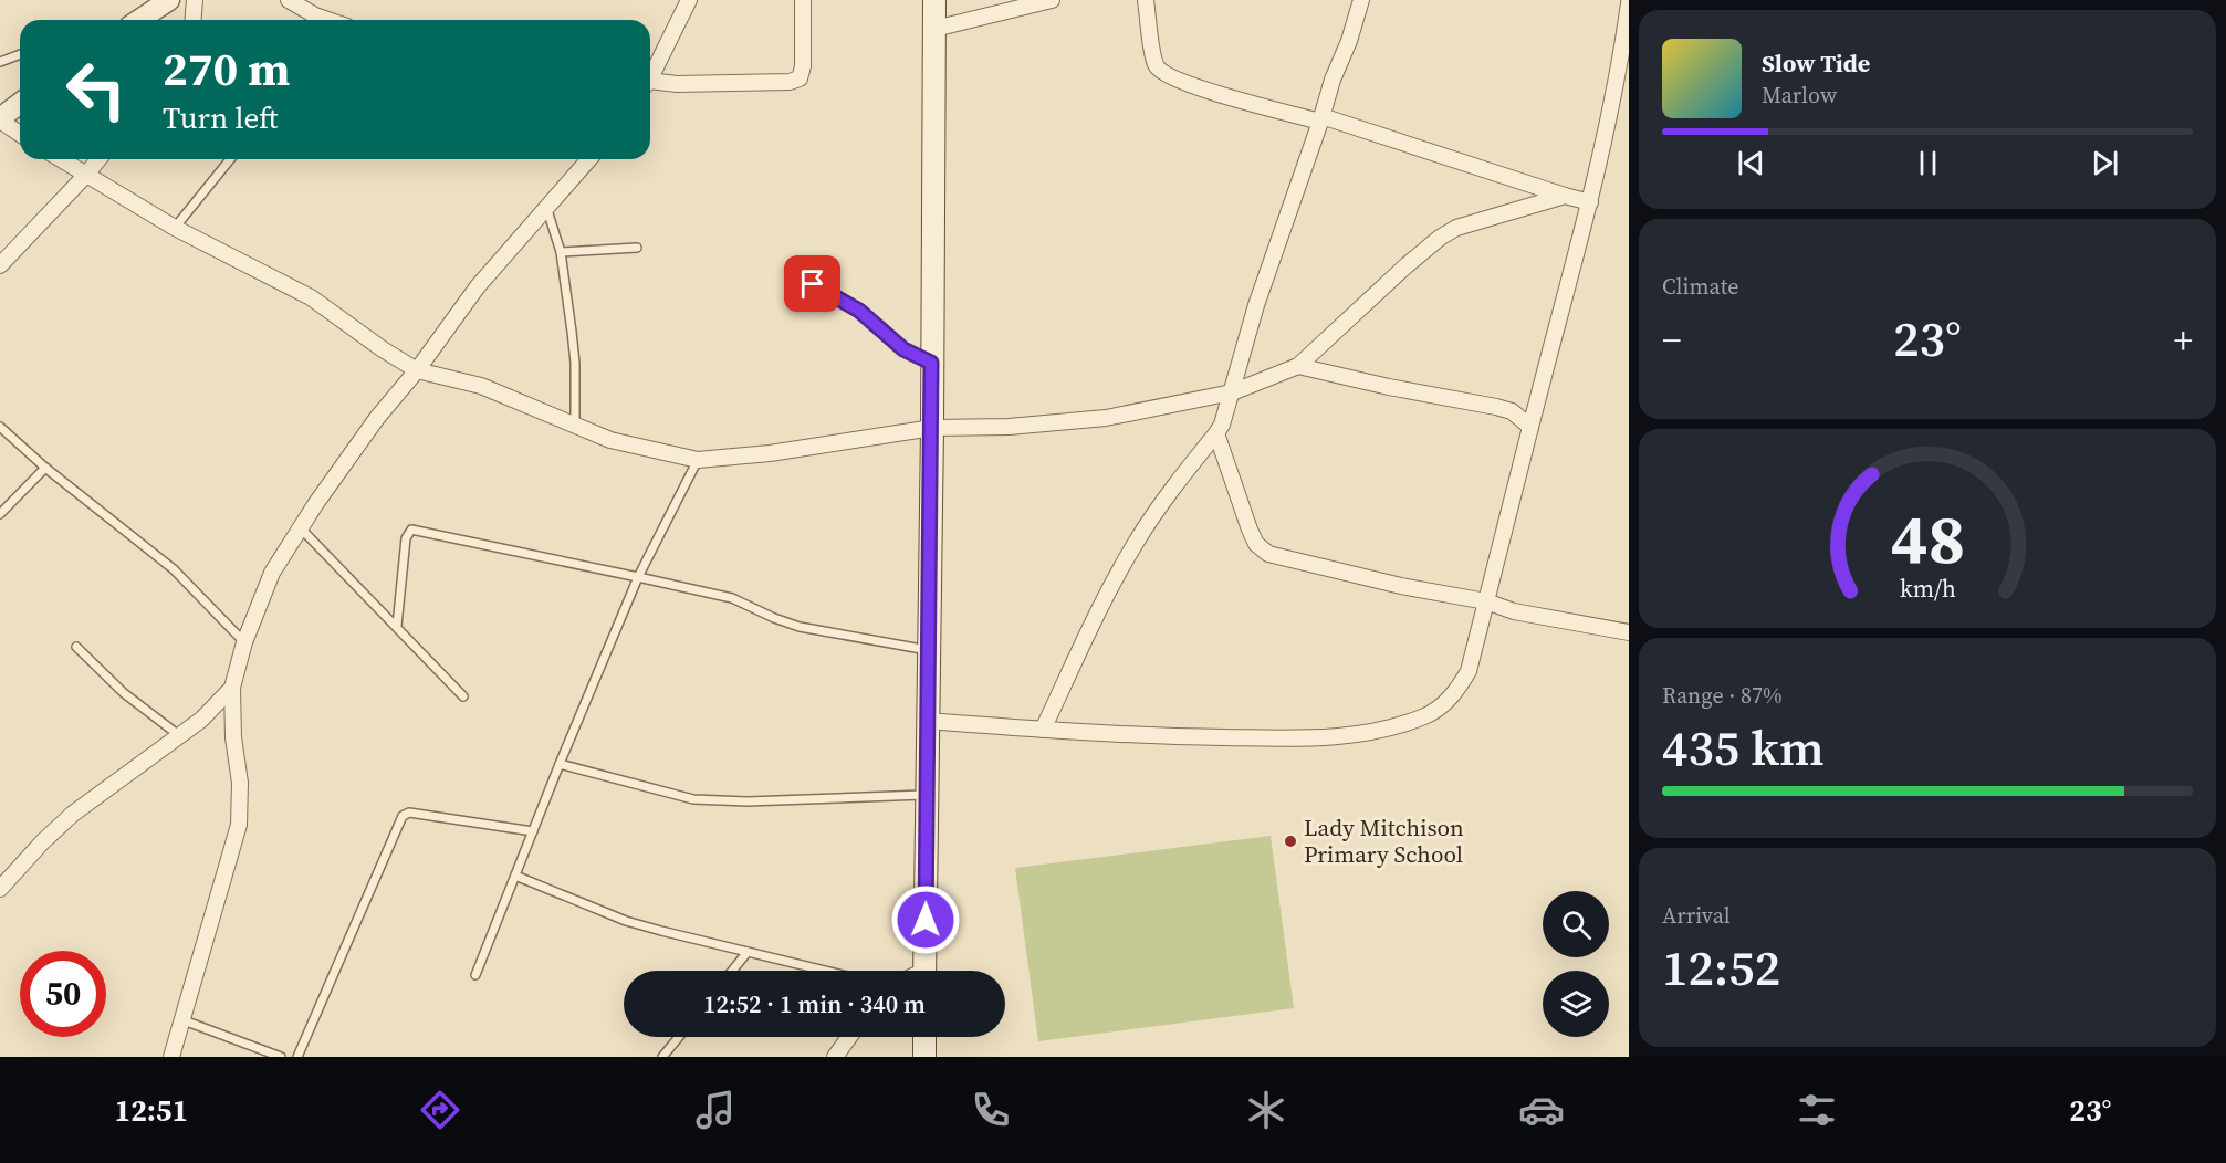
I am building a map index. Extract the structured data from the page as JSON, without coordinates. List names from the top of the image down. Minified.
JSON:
{"places":["Lady Mitchison Primary School"],"page":{"turn":["270 m","Turn left"],"song":["Slow Tide","Marlow"],"tile":["Climate",["Range · 87%","435 km"],["Arrival","12:52"]],"heat":["−","23°","+"],"limit":"50","trip":"12:52 · 1 min · 340 m","tabs":["12:51","23°"],"gauge":["48","km/h"]}}
